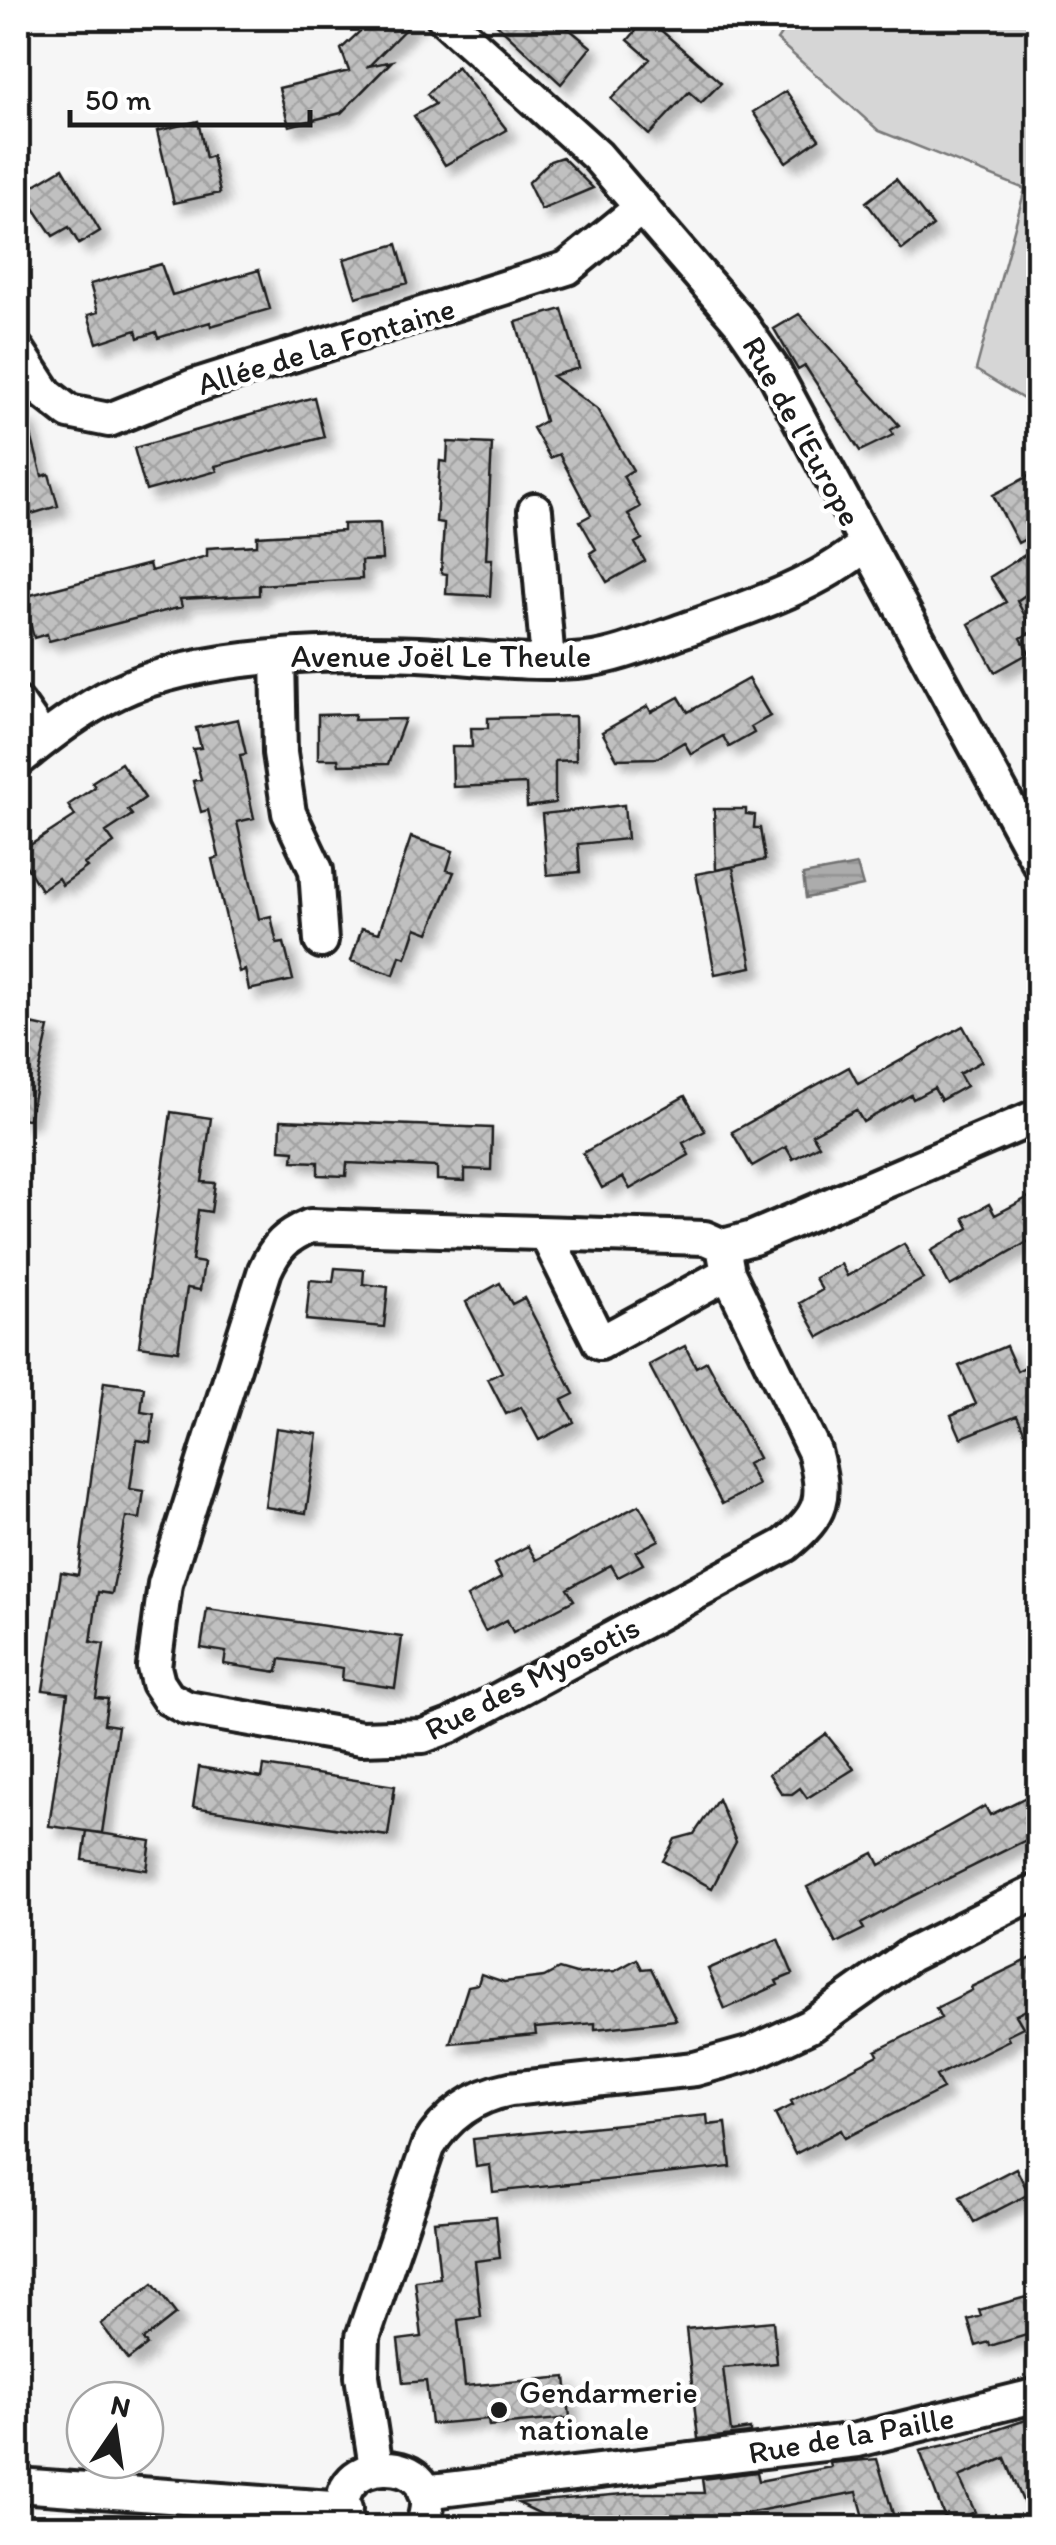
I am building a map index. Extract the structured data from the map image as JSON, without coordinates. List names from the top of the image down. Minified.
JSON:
{"streets":{"street":["Allée de la Fontaine","Rue de l'Europe","Avenue Joël Le Theule","Rue des Myosotis","Rue de la Paille"]},"crossings":[["Allée de la Fontaine","Rue de l'Europe"],["Rue de l'Europe","Avenue Joël Le Theule"]],"places":["Gendarmerie nationale"],"scale_bar":"50 m","north":"top"}
